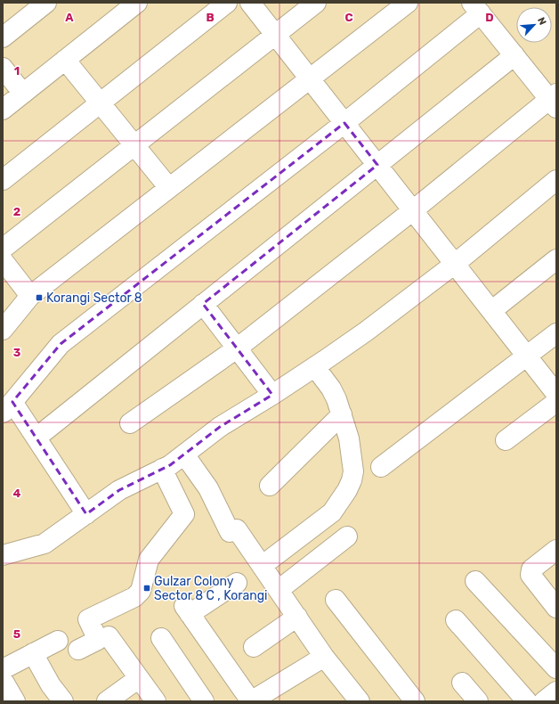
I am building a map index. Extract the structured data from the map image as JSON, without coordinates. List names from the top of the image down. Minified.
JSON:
{"places":{"transit":["Korangi Sector 8","Gulzar Colony Sector 8 C , Korangi"]},"north":"top right","grid":{"columns":["A","B","C","D"],"rows":["1","2","3","4","5"]}}
